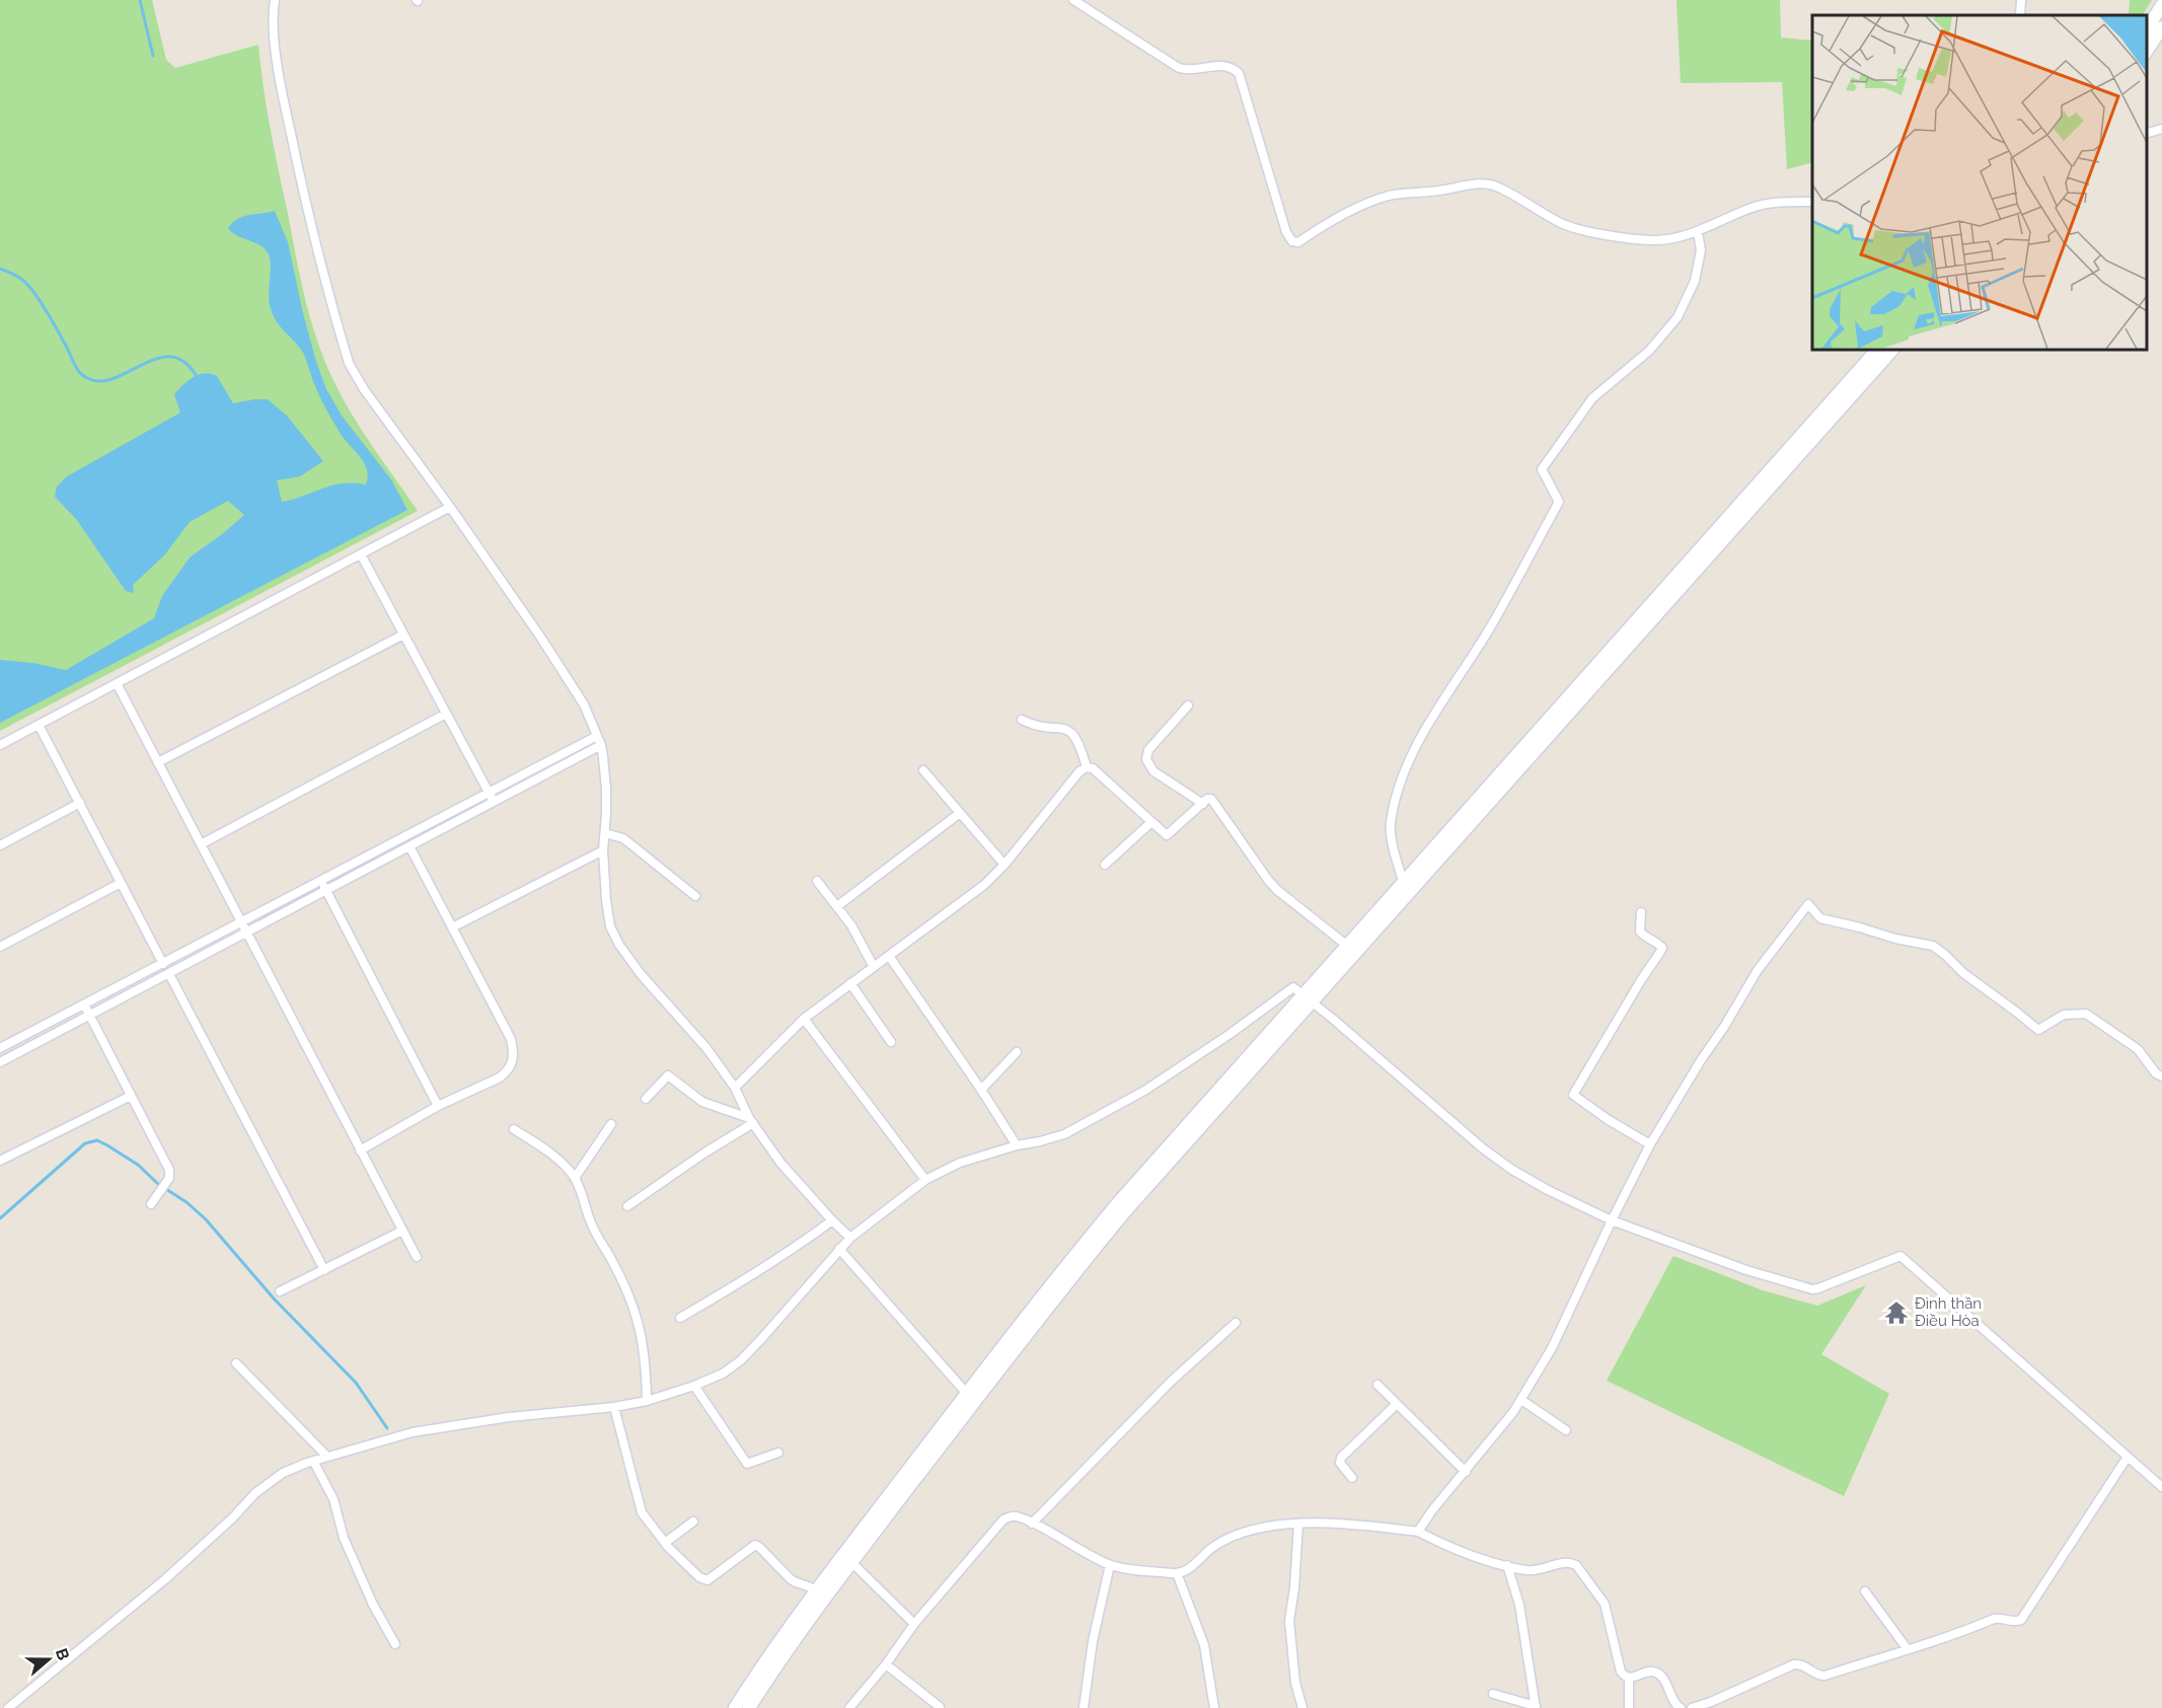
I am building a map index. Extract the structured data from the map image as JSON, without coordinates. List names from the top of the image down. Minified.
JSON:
{"places":{"temple":["Đình thần Điều Hòa"]},"north":"right"}
